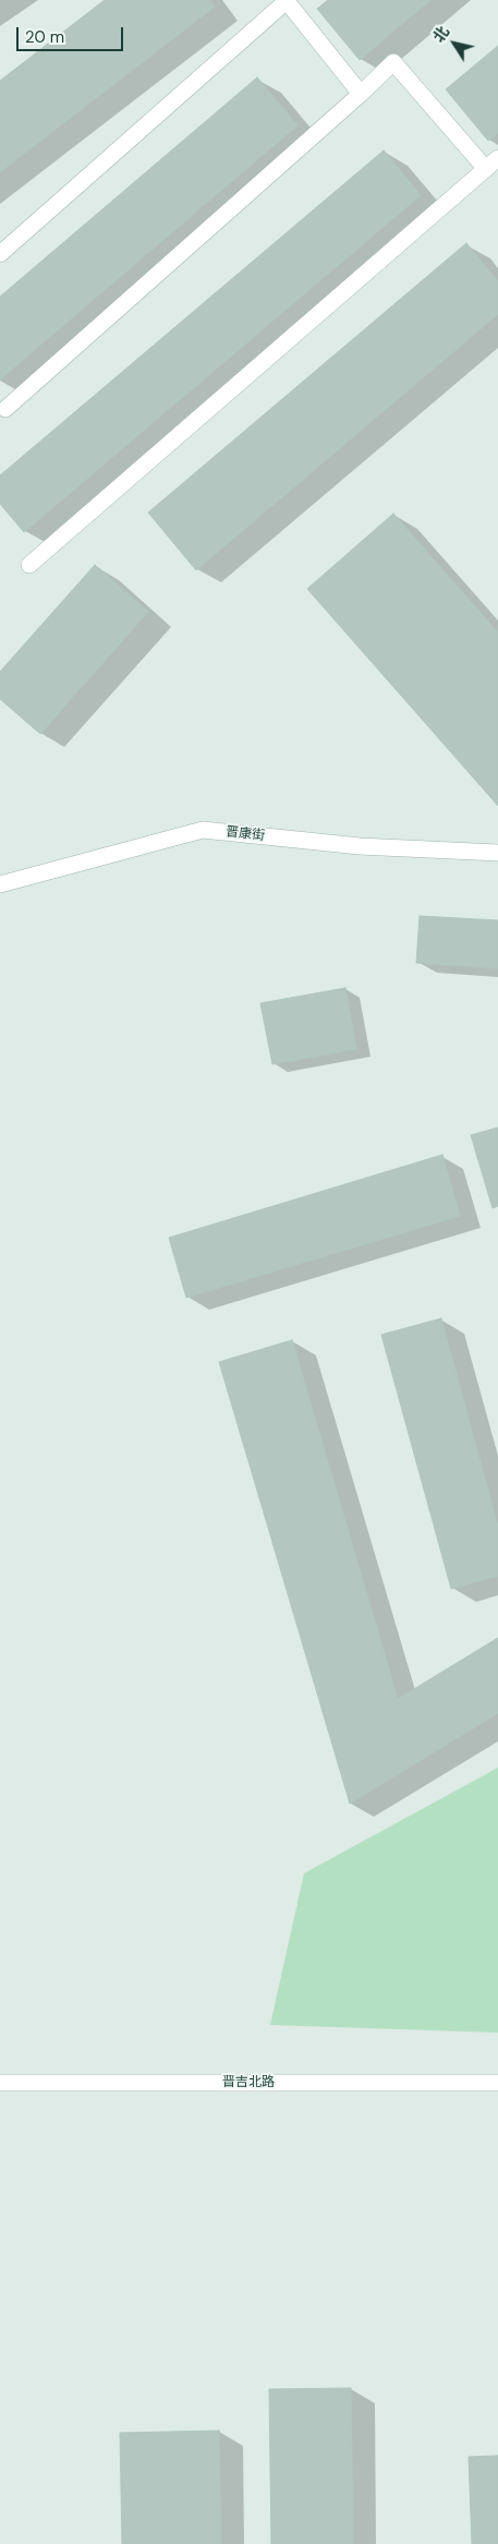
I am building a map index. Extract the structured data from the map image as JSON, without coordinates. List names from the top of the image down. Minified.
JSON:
{"streets":{"street":["晋康街","晋吉北路"]},"scale_bar":"20 m","north":"top left"}
